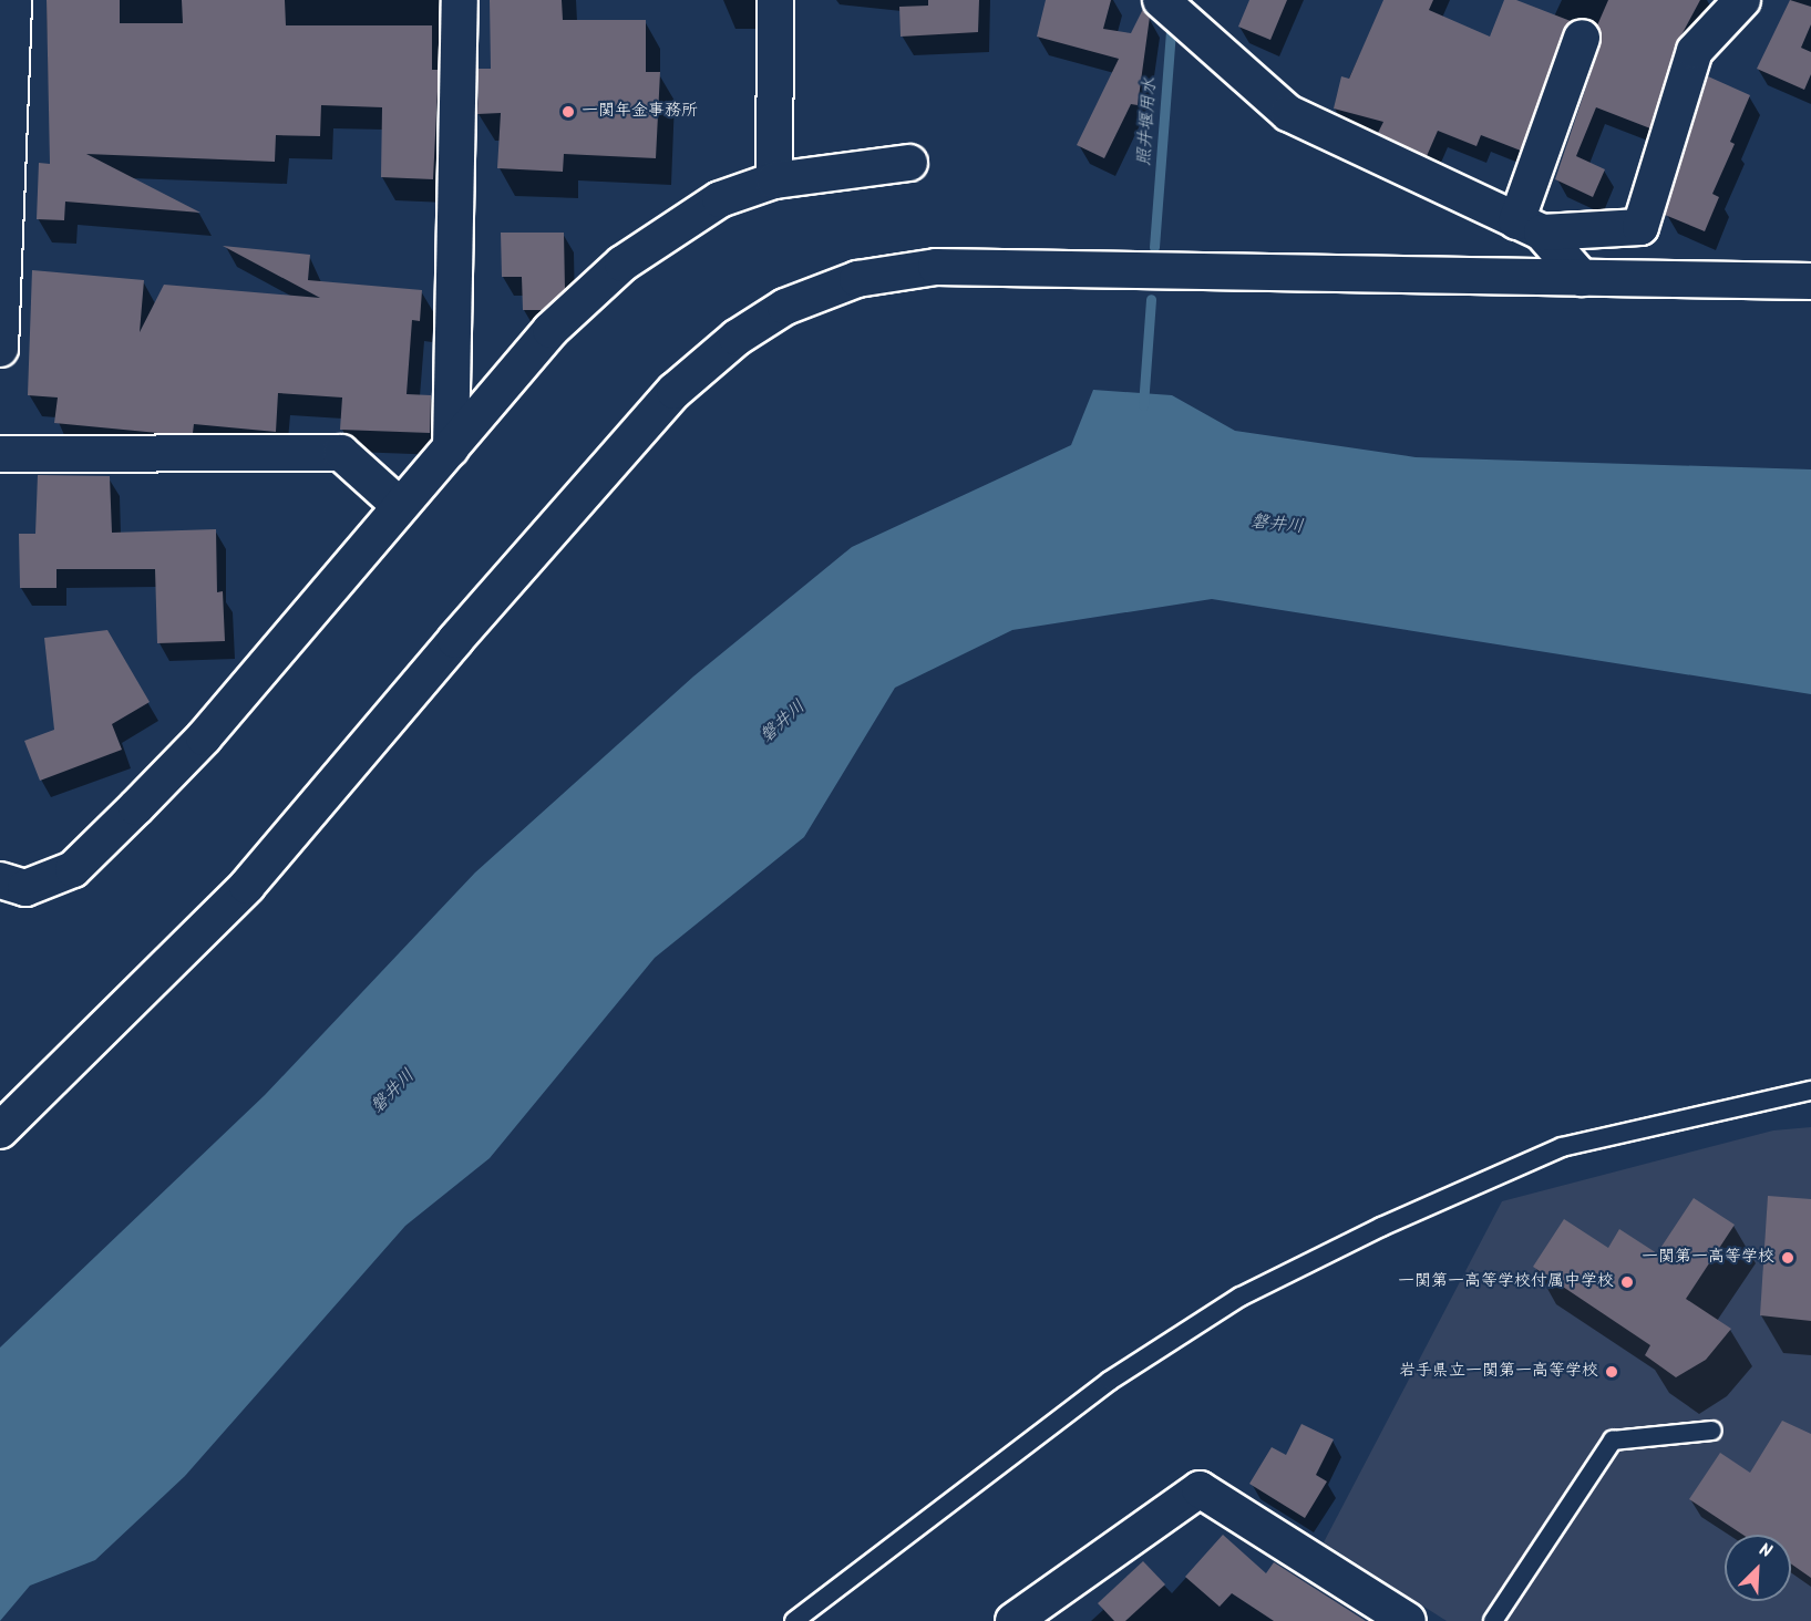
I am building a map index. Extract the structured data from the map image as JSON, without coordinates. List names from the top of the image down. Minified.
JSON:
{"water":["照井堰用水","磐井川"],"places":["一関年金事務所","一関第一高等学校","一関第一高等学校付属中学校","岩手県立一関第一高等学校"],"north":"top right"}
